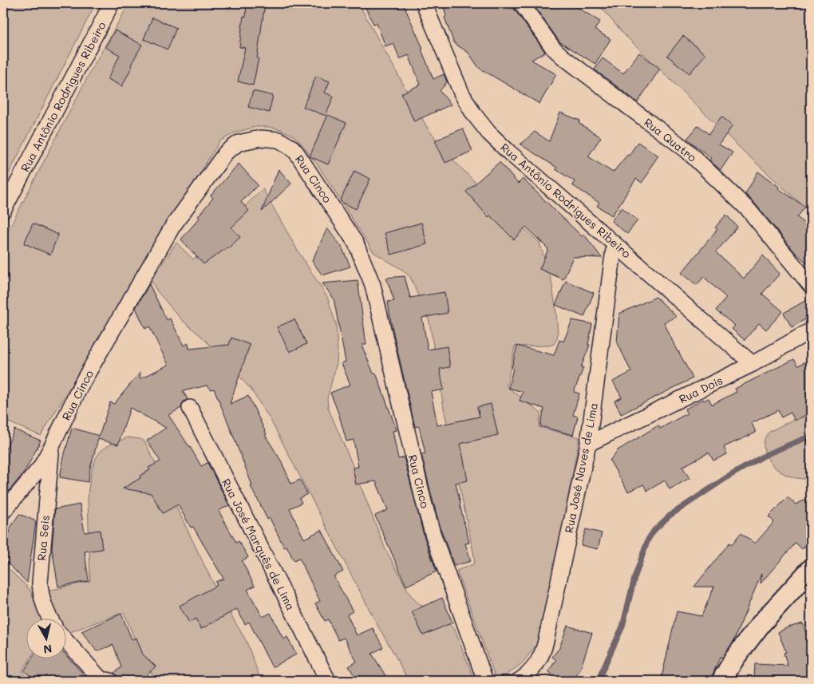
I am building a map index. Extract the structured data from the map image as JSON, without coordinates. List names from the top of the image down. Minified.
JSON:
{"streets":{"street":["Rua Antônio Rodrigues Ribeiro","Rua Quatro","Rua Cinco","Rua Dois","Rua José Naves de Lima","Rua Seis","Rua José Marquês de Lima"]},"crossings":[["Rua Antônio Rodrigues Ribeiro","Rua Dois"],["Rua Antônio Rodrigues Ribeiro","Rua José Naves de Lima"],["Rua Cinco","Rua Seis"],["Rua Dois","Rua José Naves de Lima"]],"north":"bottom"}
